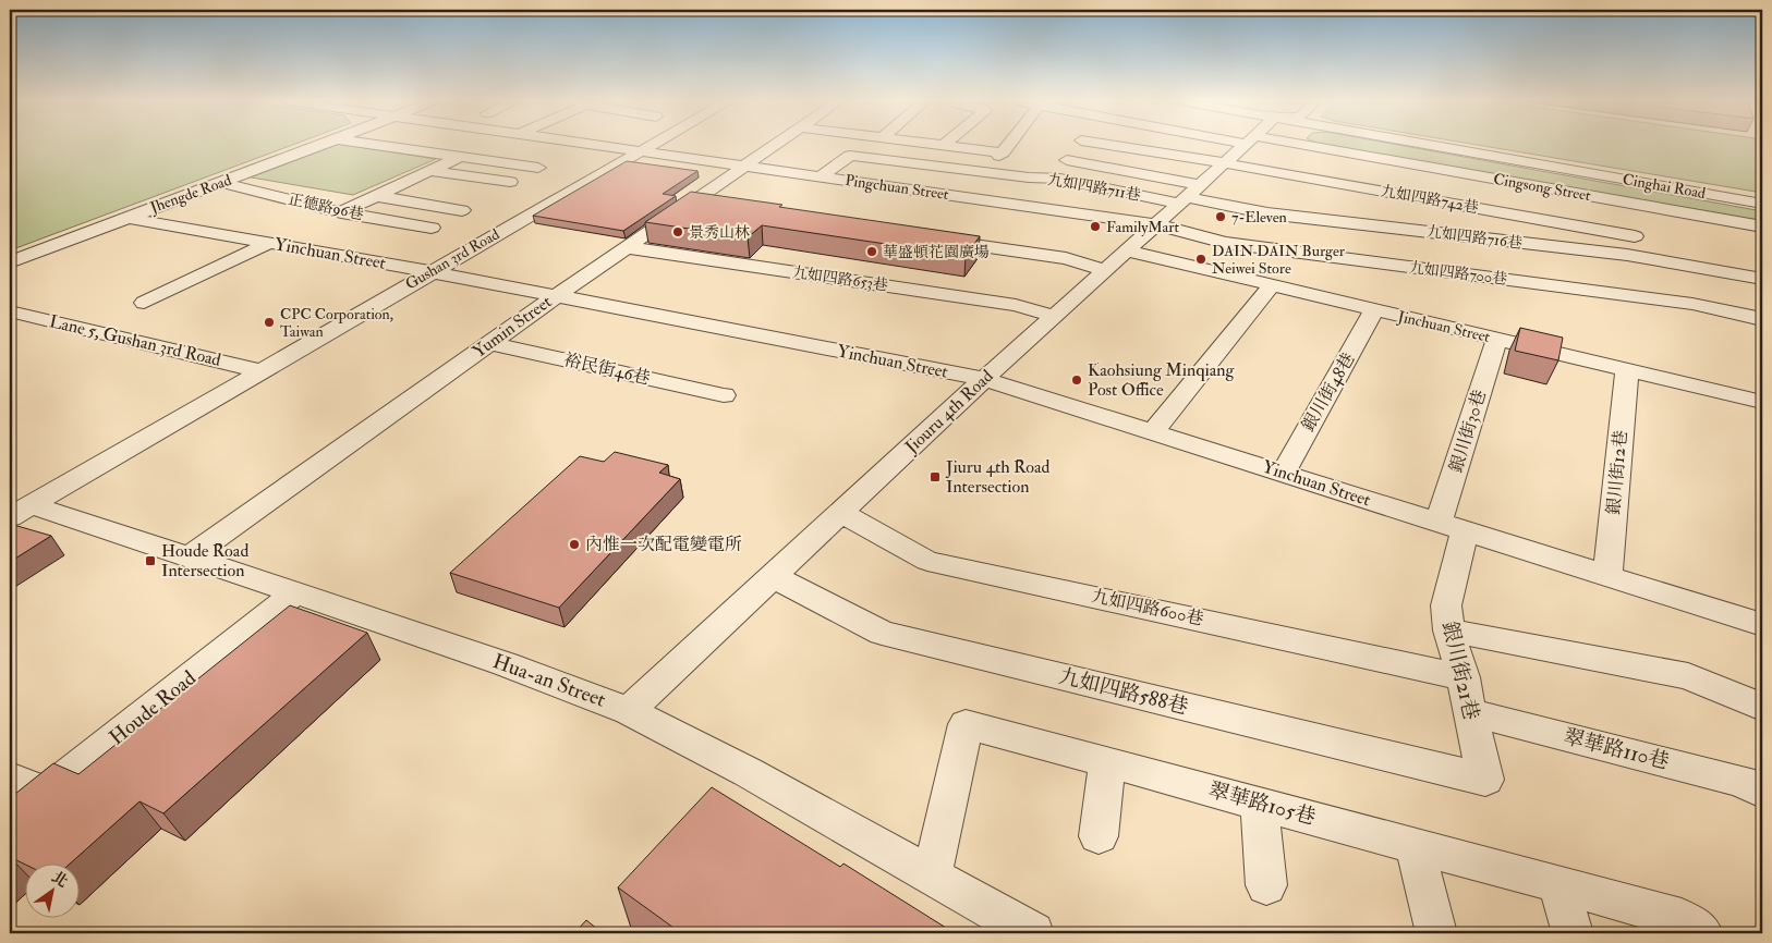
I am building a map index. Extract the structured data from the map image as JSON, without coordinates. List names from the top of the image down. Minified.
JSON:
{"streets":{"street":["Cinghai Road","Pingchuan Street","九如四路711巷","Cingsong Street","Jhengde Road","九如四路742巷","正德路96巷","九如四路716巷","Yinchuan Street","Gushan 3rd Road","九如四路700巷","九如四路653巷","Yumin Street","Jinchuan Street","Lane 5, Gushan 3rd Road","裕民街46巷","銀川街48巷","Jiouru 4th Road","銀川街30巷","銀川街12巷","九如四路600巷","銀川街21巷","Hua-an Street","九如四路588巷","Houde Road","翠華路110巷","翠華路105巷"]},"crossings":[["Pingchuan Street","九如四路711巷"],["Pingchuan Street","Gushan 3rd Road"],["Pingchuan Street","九如四路700巷"],["Pingchuan Street","Yumin Street"],["Pingchuan Street","Jiouru 4th Road"],["九如四路711巷","九如四路716巷"],["九如四路711巷","Jiouru 4th Road"],["Jhengde Road","正德路96巷"],["Jhengde Road","Yinchuan Street"],["九如四路742巷","Jiouru 4th Road"],["九如四路716巷","Jiouru 4th Road"],["Yinchuan Street","Gushan 3rd Road"],["Yinchuan Street","Yumin Street"],["Yinchuan Street","銀川街48巷"],["Yinchuan Street","Jiouru 4th Road"],["Yinchuan Street","銀川街30巷"],["Yinchuan Street","銀川街12巷"],["Yinchuan Street","銀川街21巷"],["Gushan 3rd Road","Lane 5, Gushan 3rd Road"],["Gushan 3rd Road","Hua-an Street"],["九如四路700巷","Jiouru 4th Road"],["九如四路653巷","Yumin Street"],["九如四路653巷","Jiouru 4th Road"],["Yumin Street","裕民街46巷"],["Yumin Street","Hua-an Street"],["Jinchuan Street","銀川街48巷"],["Jinchuan Street","Jiouru 4th Road"],["Jinchuan Street","銀川街30巷"],["Jinchuan Street","銀川街12巷"],["Jiouru 4th Road","九如四路600巷"],["Jiouru 4th Road","Hua-an Street"],["Jiouru 4th Road","九如四路588巷"],["銀川街30巷","銀川街21巷"],["九如四路600巷","銀川街21巷"],["銀川街21巷","九如四路588巷"],["銀川街21巷","翠華路110巷"],["Hua-an Street","Houde Road"],["Hua-an Street","翠華路105巷"]],"places":{"other":["7-Eleven","FamilyMart","景秀山林","華盛頓花園廣場","DAIN DAIN Burger Neiwei Store","CPC Corporation, Taiwan","Kaohsiung Minqiang Post Office","內惟一次配電變電所"],"transit":["Jiuru 4th Road Intersection","Houde Road Intersection"]},"north":"top right"}
